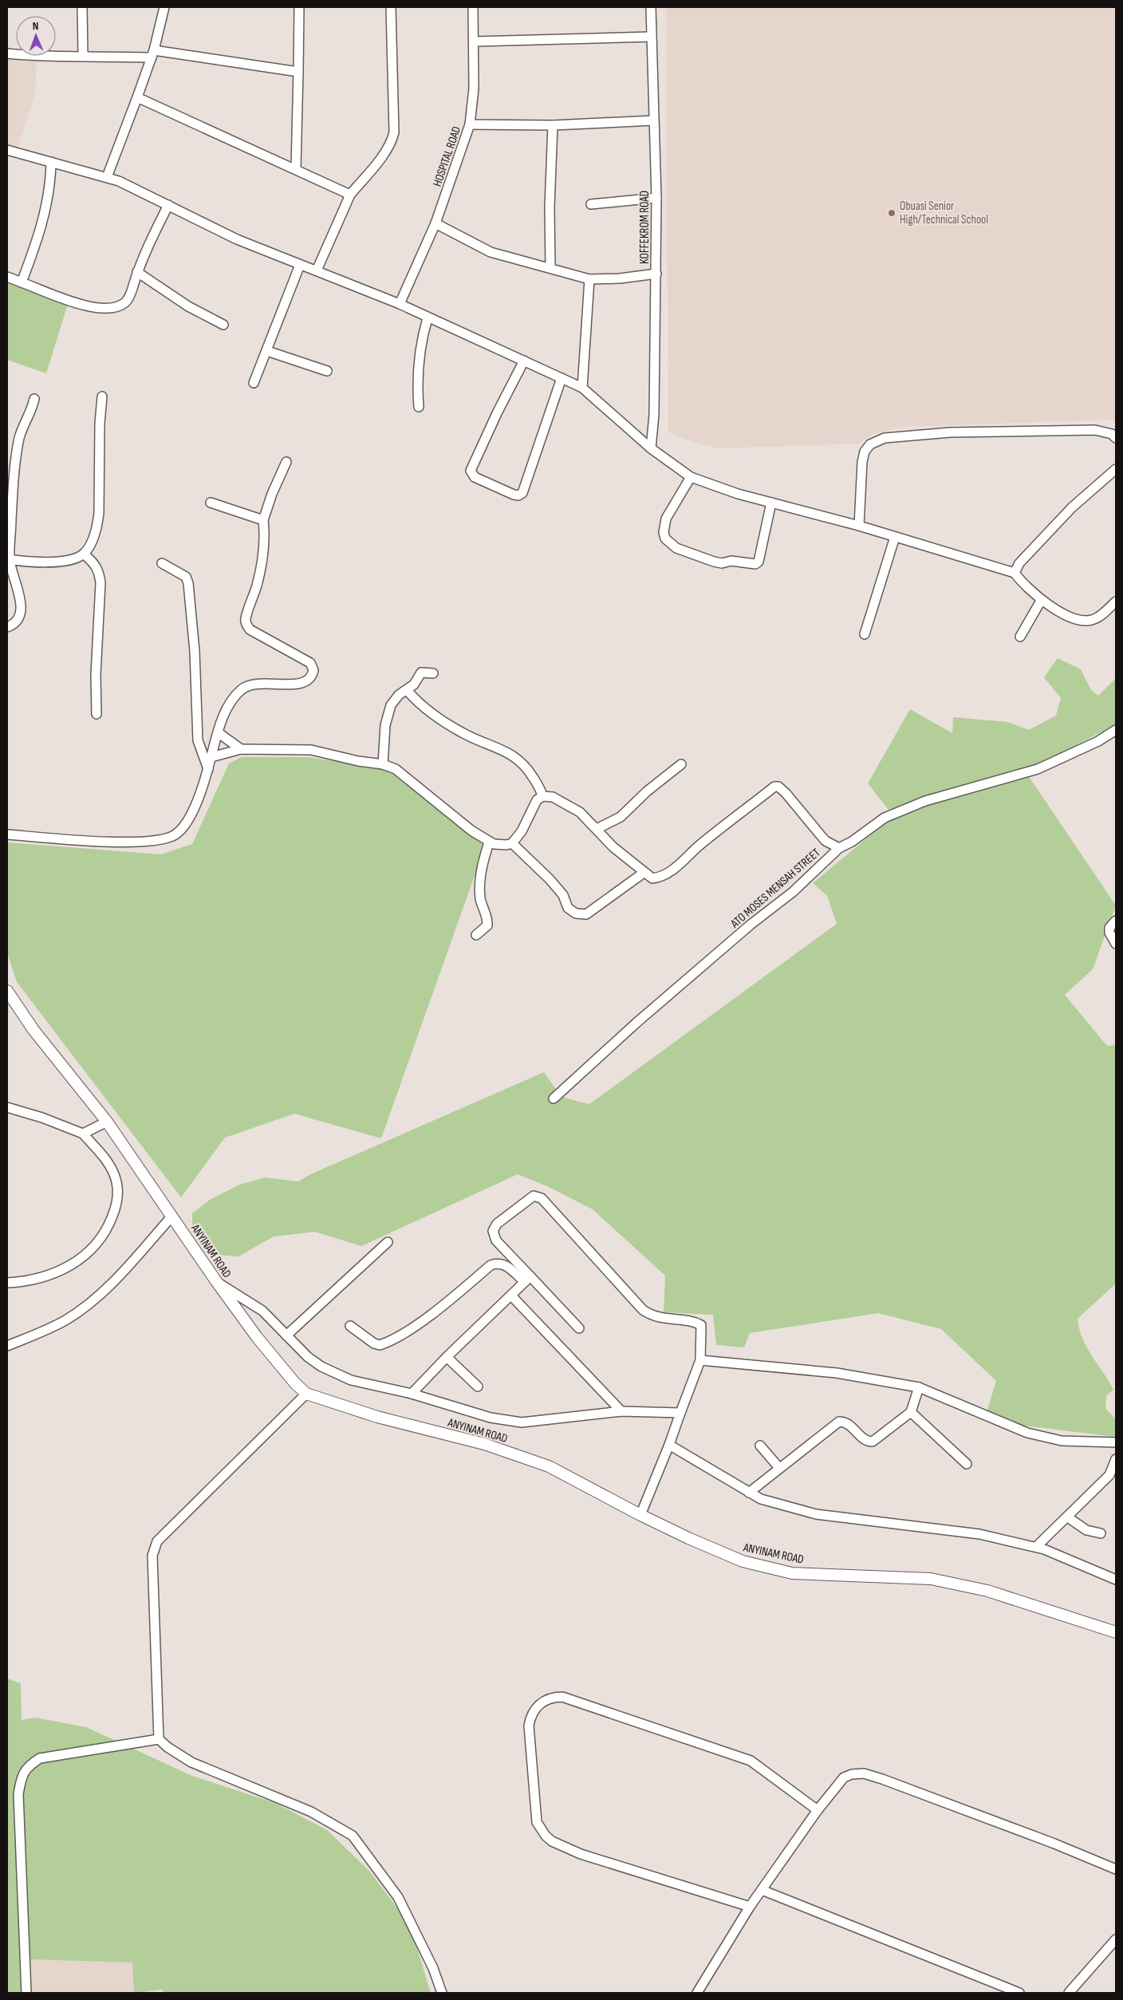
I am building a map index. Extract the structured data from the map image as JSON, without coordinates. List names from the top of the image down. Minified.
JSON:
{"streets":{"street":["HOSPITAL ROAD","KOFFEKROM ROAD","ATO MOSES MENSAH STREET","ANYINAM ROAD"]},"places":["Obuasi Senior High/Technical School"],"north":"top"}
